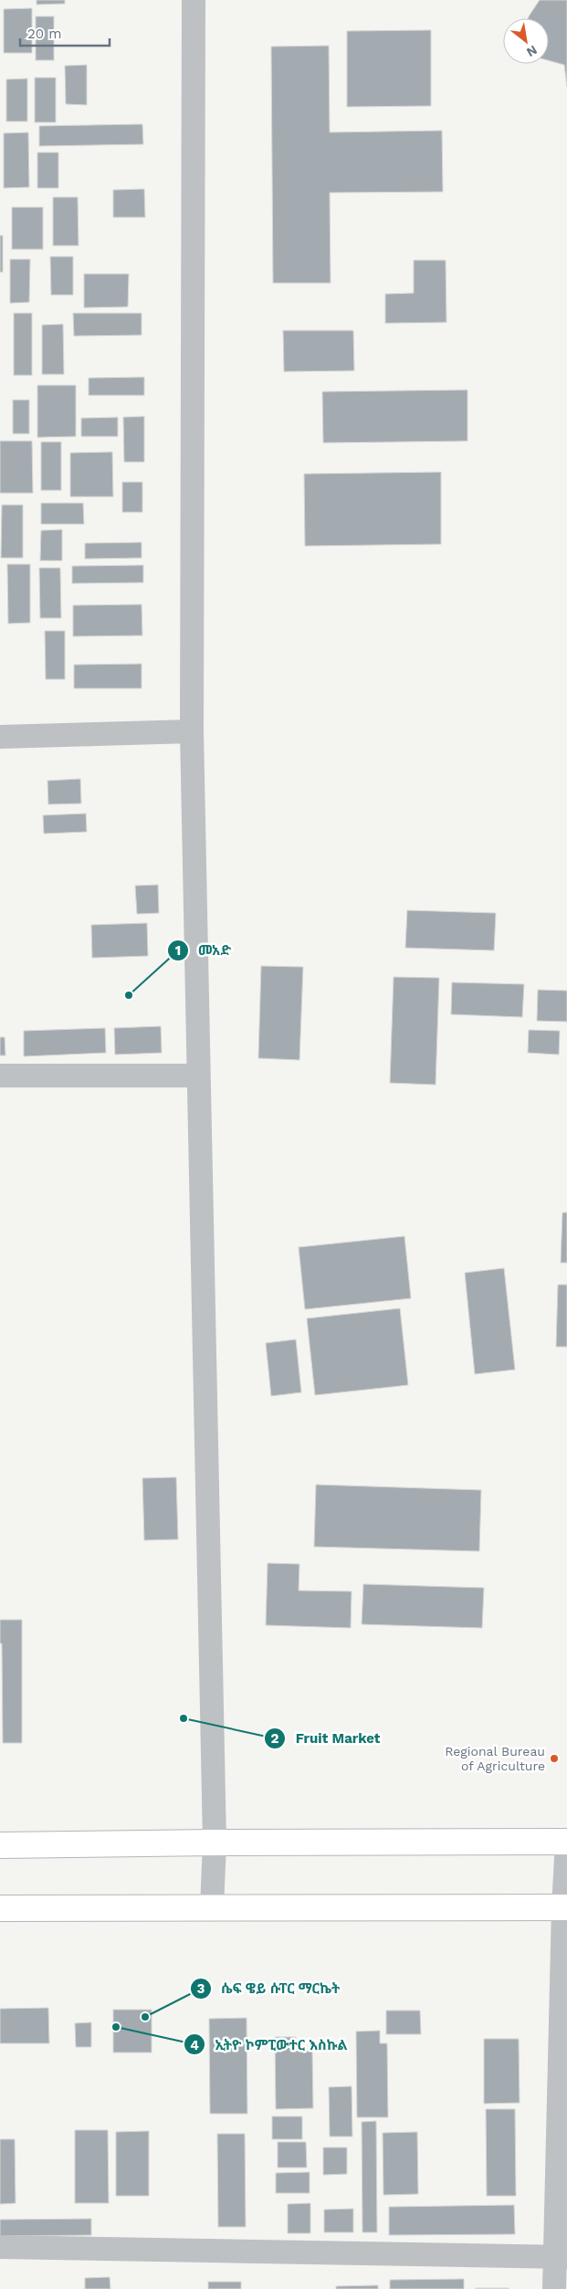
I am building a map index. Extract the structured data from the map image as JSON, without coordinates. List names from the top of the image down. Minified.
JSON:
{"places":["መአድ","Fruit Market","Regional Bureau of Agriculture","ሴፍ ዌይ ሱፐር ማርኬት","ኢትዮ ኮምፒውተር እስኩል"],"scale_bar":"20 m","north":"bottom right"}
